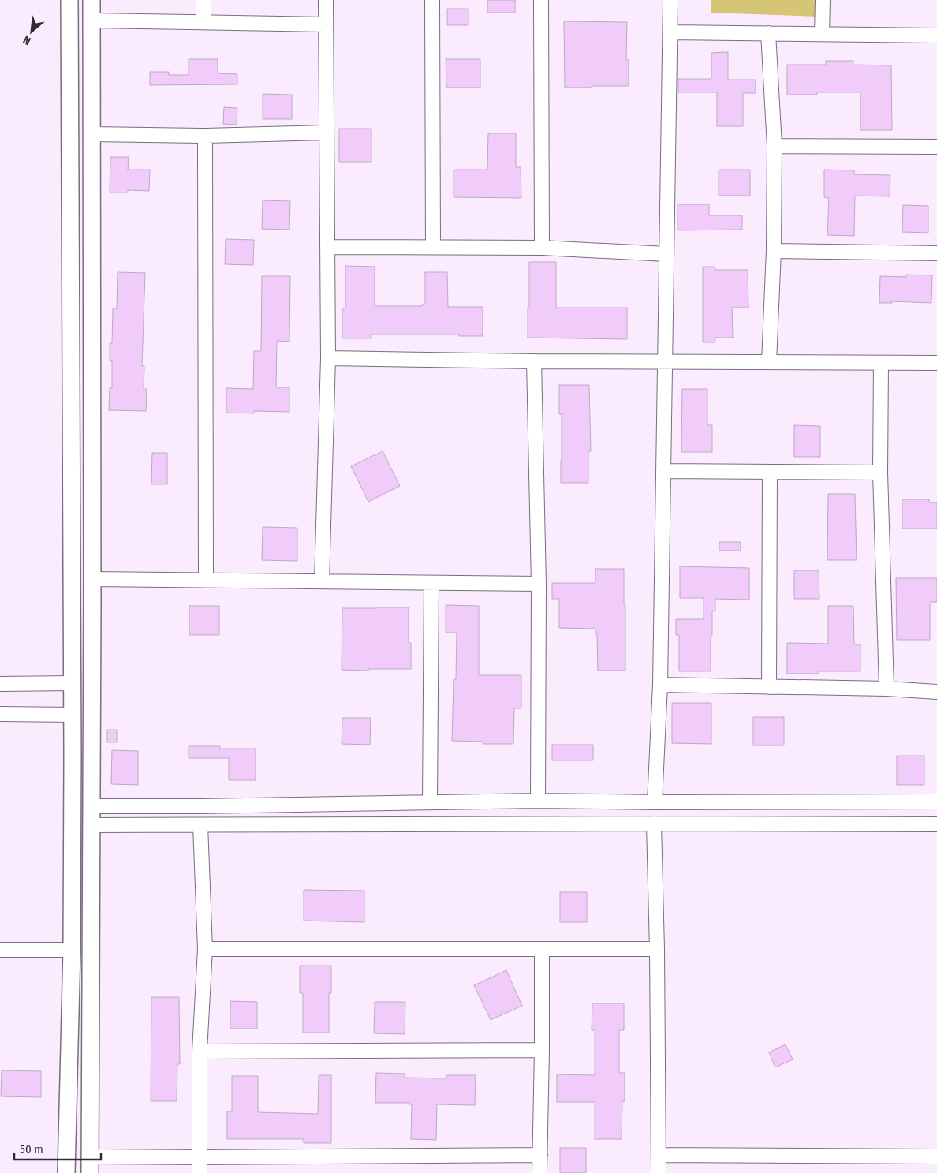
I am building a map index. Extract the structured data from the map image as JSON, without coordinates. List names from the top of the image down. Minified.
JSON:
{"scale_bar":"50 m","north":"bottom left"}
